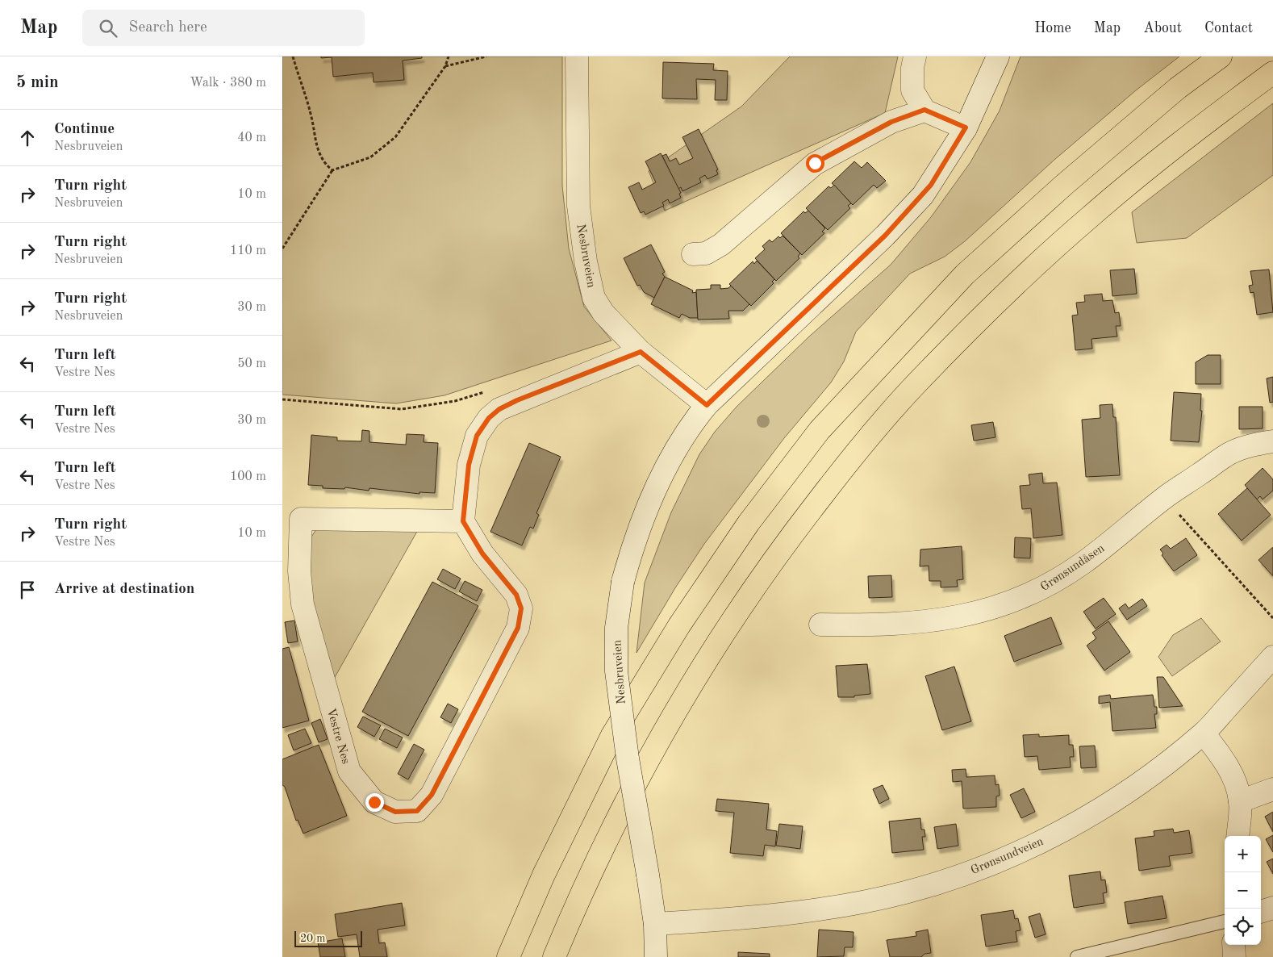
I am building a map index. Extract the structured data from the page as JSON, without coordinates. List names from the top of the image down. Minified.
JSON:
{"streets":{"street":["Nesbruveien","Grønsundåsen","Vestre Nes","Grønsundveien"]},"crossings":[["Nesbruveien","Grønsundveien"]],"scale_bar":"20 m","page":{"header":"Map","search":"Search here","nav":["Home","Map","About","Contact"],"heading":["5 min","Walk · 380 m"],"list":[["Continue","Nesbruveien","40 m"],["Turn right","Nesbruveien","10 m"],["Turn right","Nesbruveien","110 m"],["Turn right","Nesbruveien","30 m"],["Turn left","Vestre Nes","50 m"],["Turn left","Vestre Nes","30 m"],["Turn left","Vestre Nes","100 m"],["Turn right","Vestre Nes","10 m"],"Arrive at destination"],"map_buttons":["+","−"],"scale":"20 m"}}
